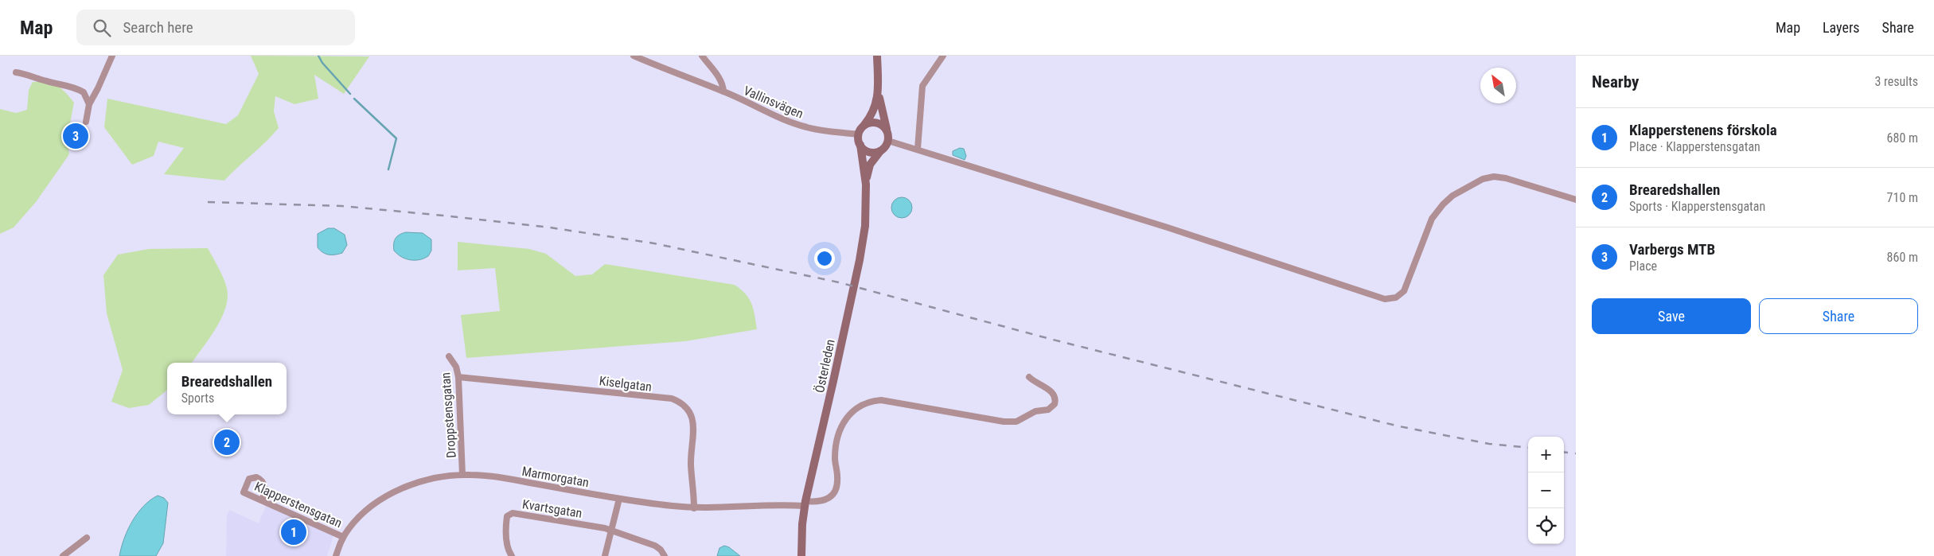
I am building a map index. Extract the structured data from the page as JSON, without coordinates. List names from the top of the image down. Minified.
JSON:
{"streets":{"main road":["Österleden"],"street":["Vallinsvägen","Kiselgatan","Droppstensgatan","Marmorgatan","Klapperstensgatan","Kvartsgatan"]},"crossings":[["Vallinsvägen","Österleden"],["Österleden","Marmorgatan"],["Kiselgatan","Droppstensgatan"],["Kiselgatan","Marmorgatan"],["Droppstensgatan","Marmorgatan"],["Marmorgatan","Klapperstensgatan"]],"north":"top left","page":{"header":"Map","search":"Search here","nav":["Map","Layers","Share"],"heading":["Nearby","3 results"],"list":[{"mark":"1","name":"Klapperstenens förskola","note":"Place · Klapperstensgatan","value":"680 m"},{"mark":"2","name":"Brearedshallen","note":"Sports · Klapperstensgatan","value":"710 m"},{"mark":"3","name":"Varbergs MTB","note":"Place","value":"860 m"}],"pins":["3","2","1"],"buttons":["Save","Share"],"popup":["Brearedshallen","Sports"],"map_buttons":["+","−"]}}
